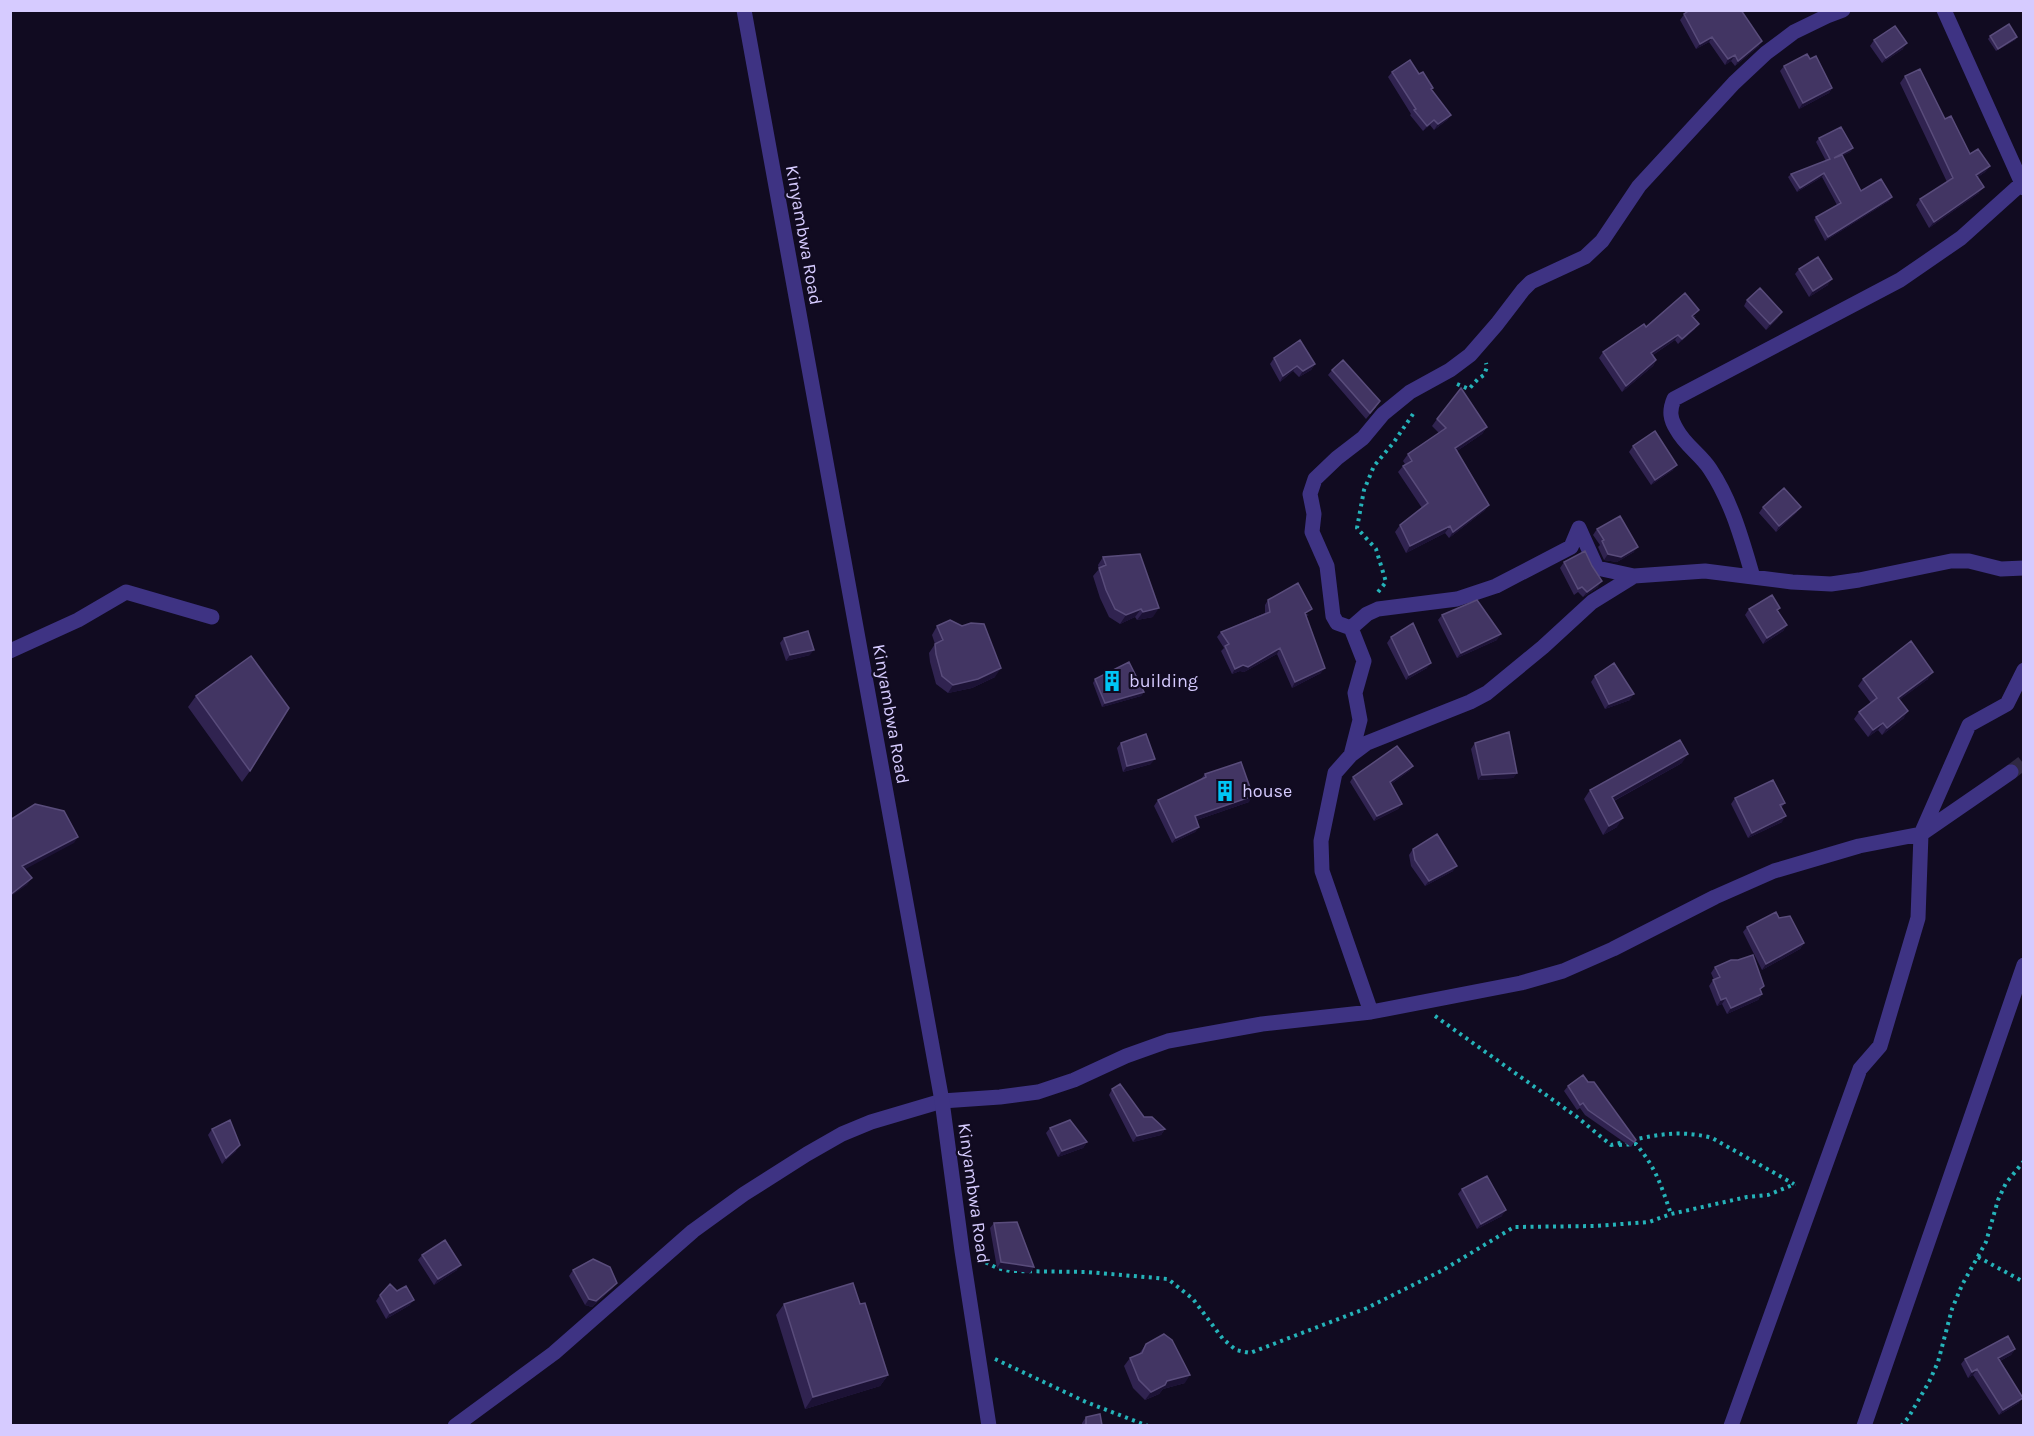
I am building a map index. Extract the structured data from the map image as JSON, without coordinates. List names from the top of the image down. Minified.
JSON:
{"streets":{"street":["Kinyambwa Road"]},"places":{"building":["building","house"]}}
